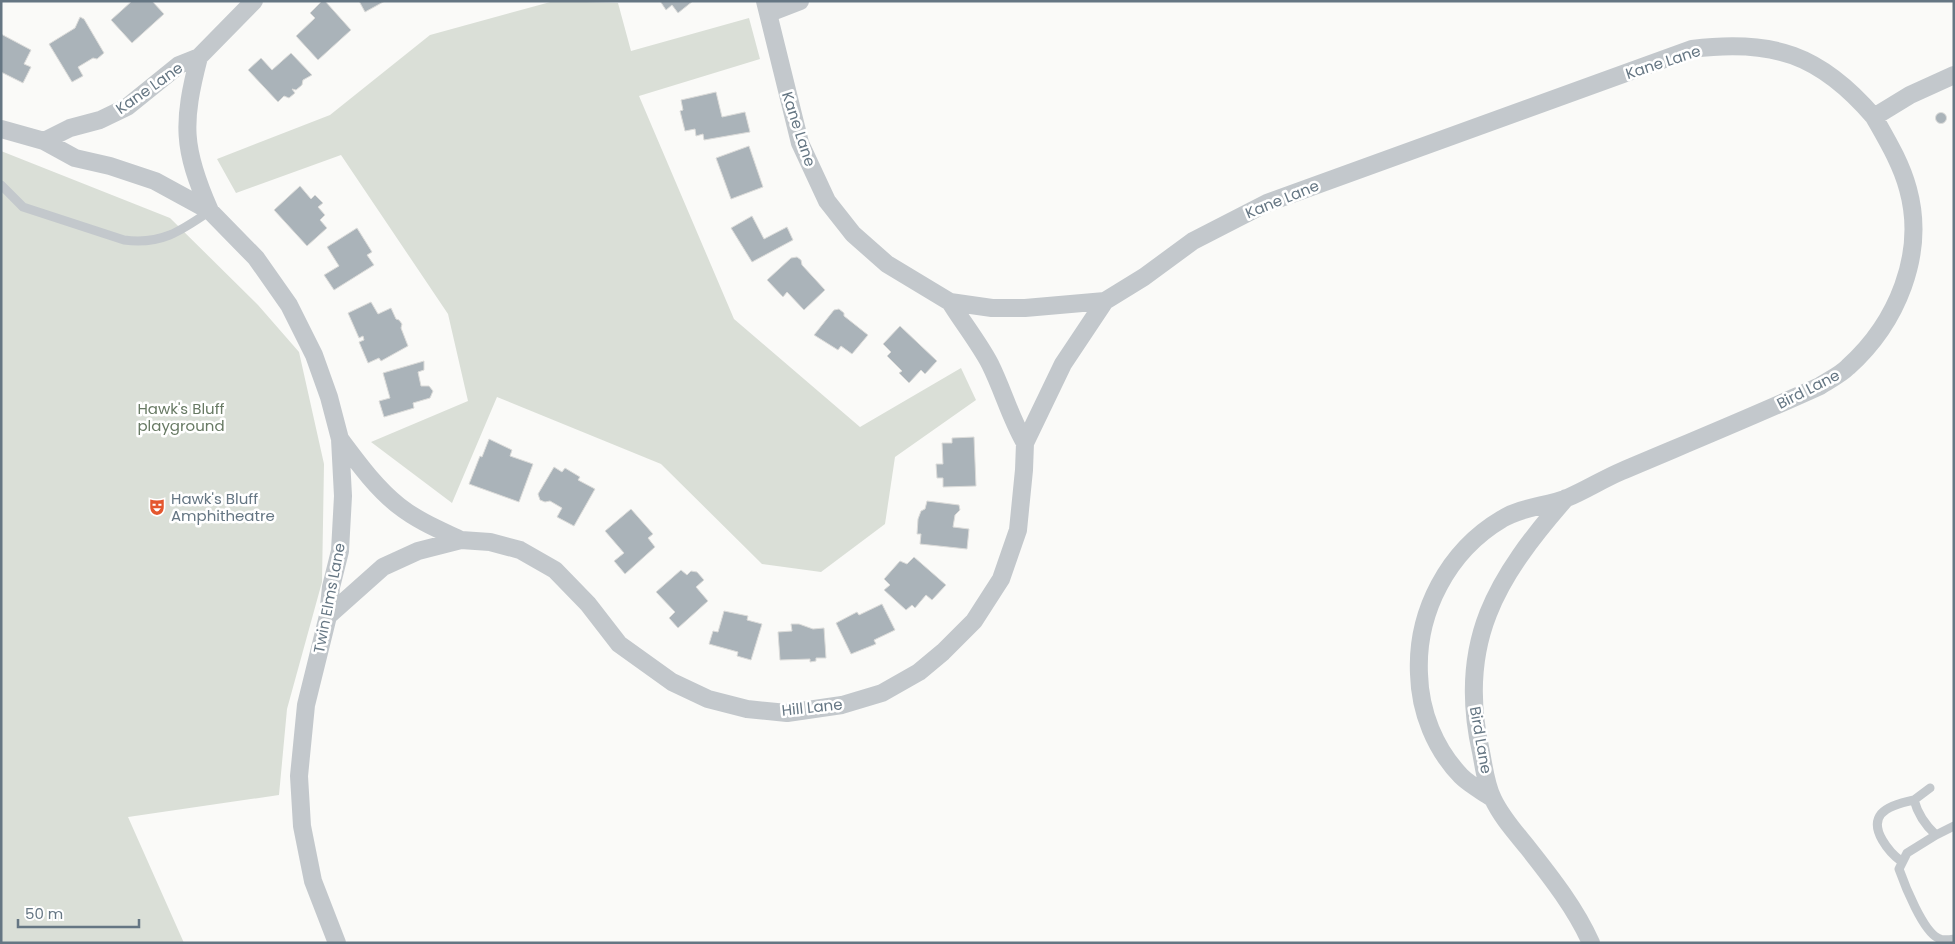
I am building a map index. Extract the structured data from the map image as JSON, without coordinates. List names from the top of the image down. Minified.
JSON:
{"streets":{"street":["Kane Lane","Bird Lane","Twin Elms Lane","Hill Lane"]},"crossings":[["Kane Lane","Bird Lane"],["Kane Lane","Twin Elms Lane"]],"parks":["Hawk's Bluff playground"],"places":{"theatre":["Hawk's Bluff Amphitheatre"]},"scale_bar":"50 m"}
